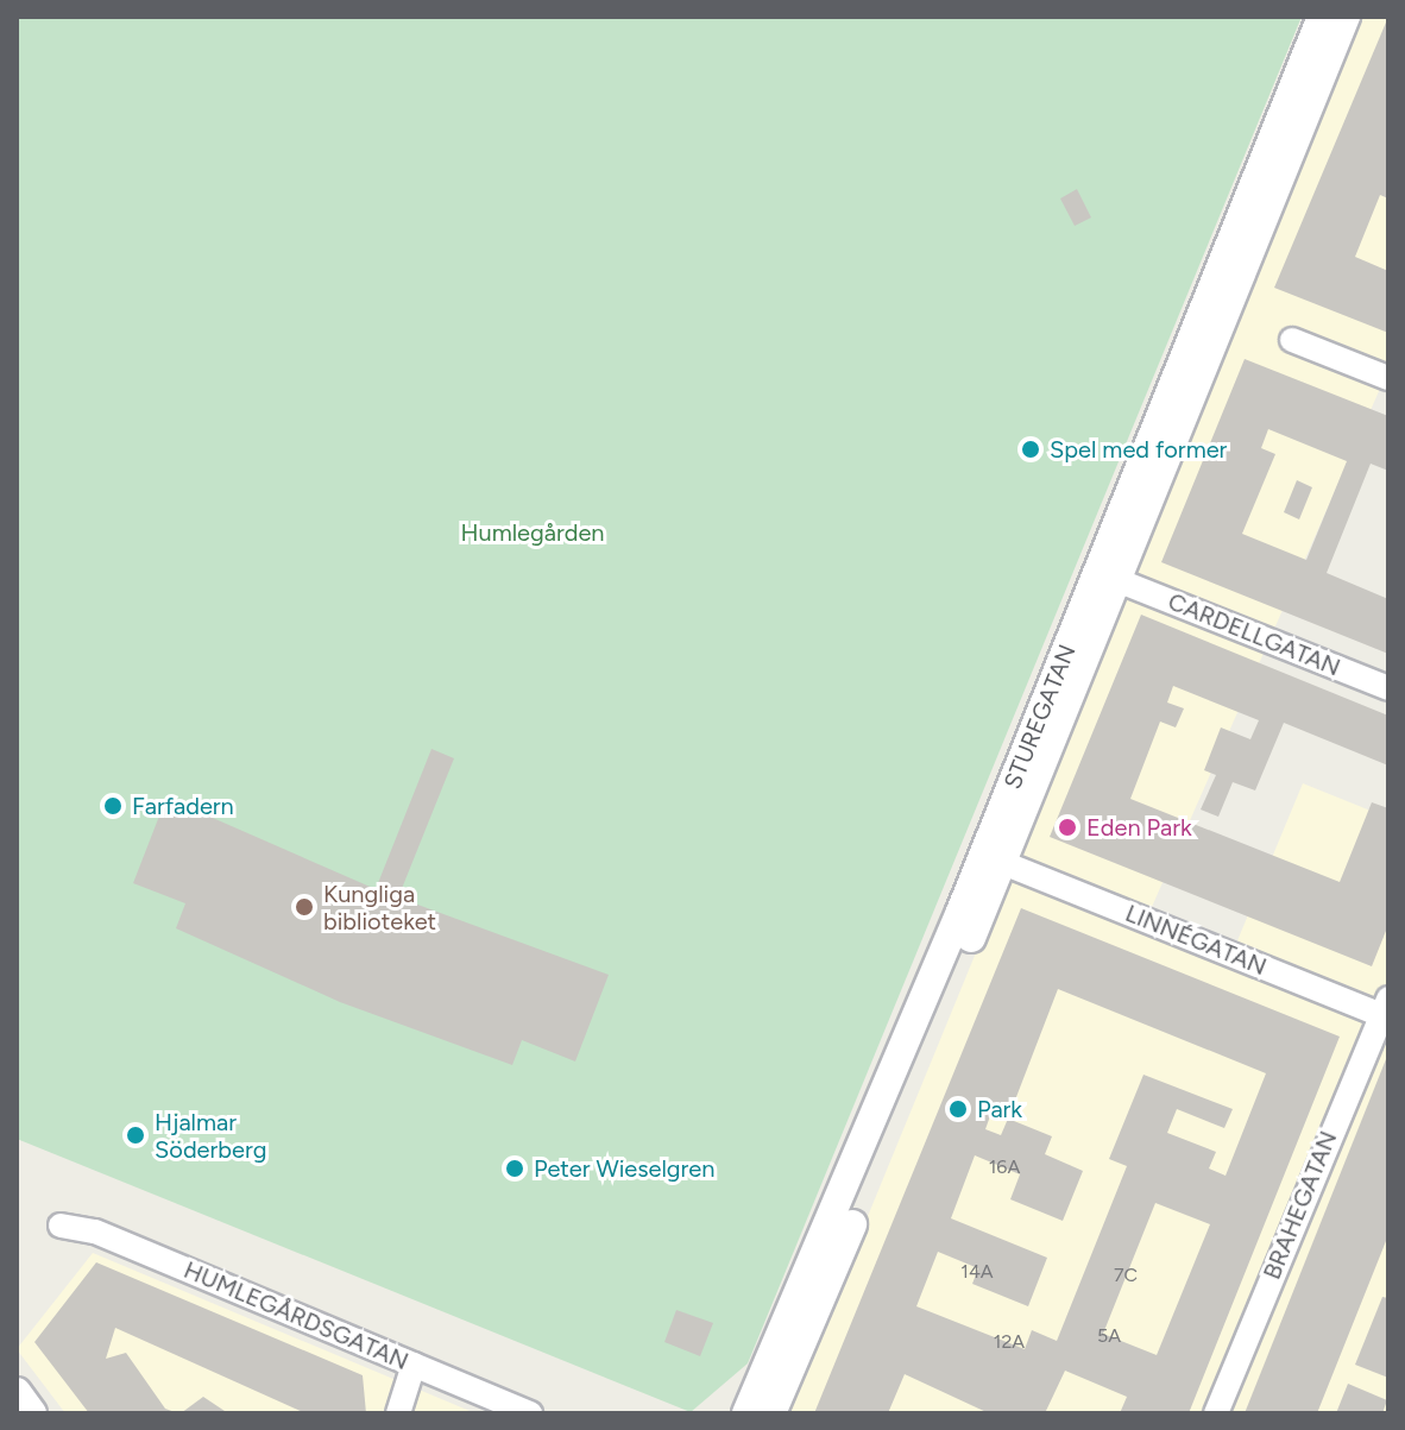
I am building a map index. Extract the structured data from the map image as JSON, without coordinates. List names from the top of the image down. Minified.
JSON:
{"streets":{"street":["CARDELLGATAN","STUREGATAN","LINNÉGATAN","BRAHEGATAN","HUMLEGÅRDSGATAN"]},"crossings":[["CARDELLGATAN","STUREGATAN"],["STUREGATAN","LINNÉGATAN"],["LINNÉGATAN","BRAHEGATAN"]],"parks":["Humlegården"],"places":["Spel med former","Farfadern","Eden Park","Kungliga biblioteket","Park","Hjalmar Söderberg","Peter Wieselgren"],"house_numbers":["16A","14A","7C","5A","12A"]}
